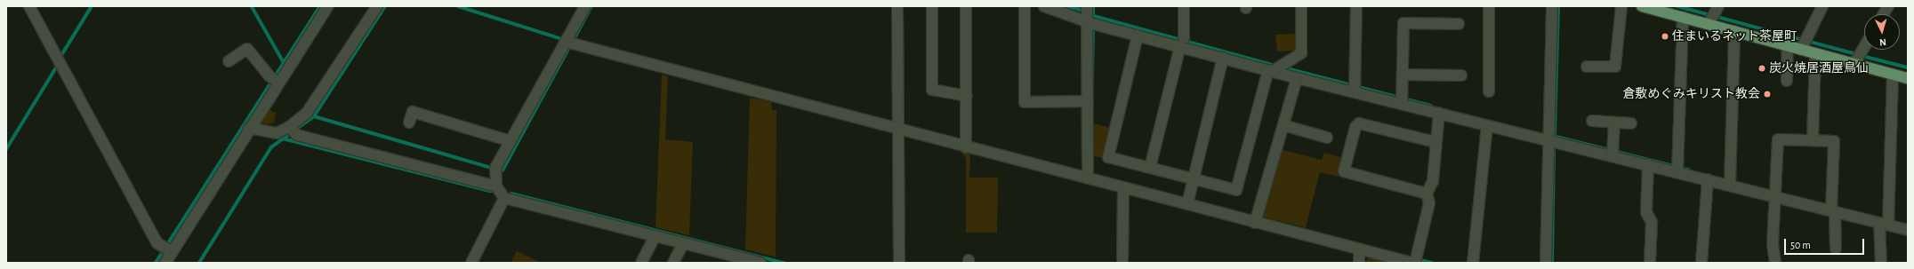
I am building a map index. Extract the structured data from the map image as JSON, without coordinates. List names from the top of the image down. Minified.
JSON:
{"places":["住まいるネット茶屋町","炭火焼居酒屋鳥仙","倉敷めぐみキリスト教会"],"scale_bar":"50 m","north":"bottom"}
